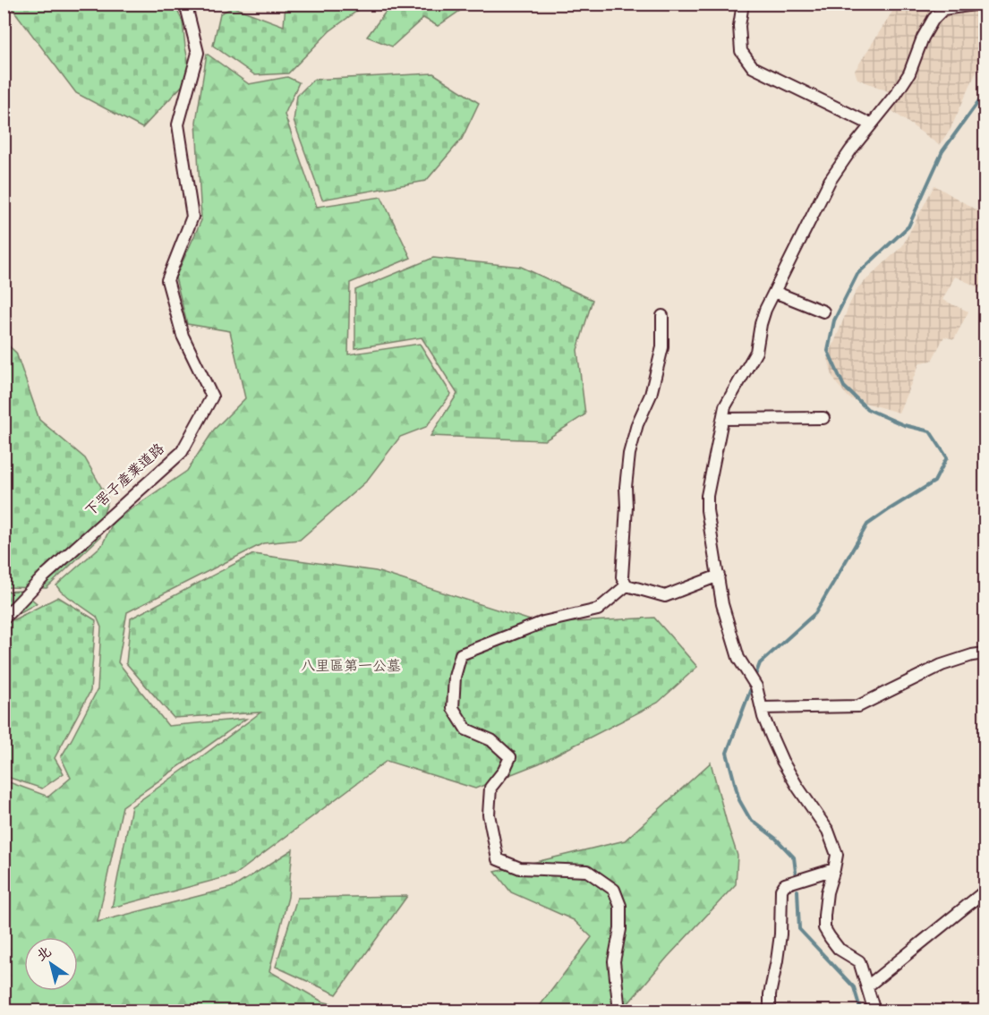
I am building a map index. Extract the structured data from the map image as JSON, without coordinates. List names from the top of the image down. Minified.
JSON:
{"streets":{"street":["下罟子產業道路"]},"parks":["八里區第一公墓"],"north":"top left"}
